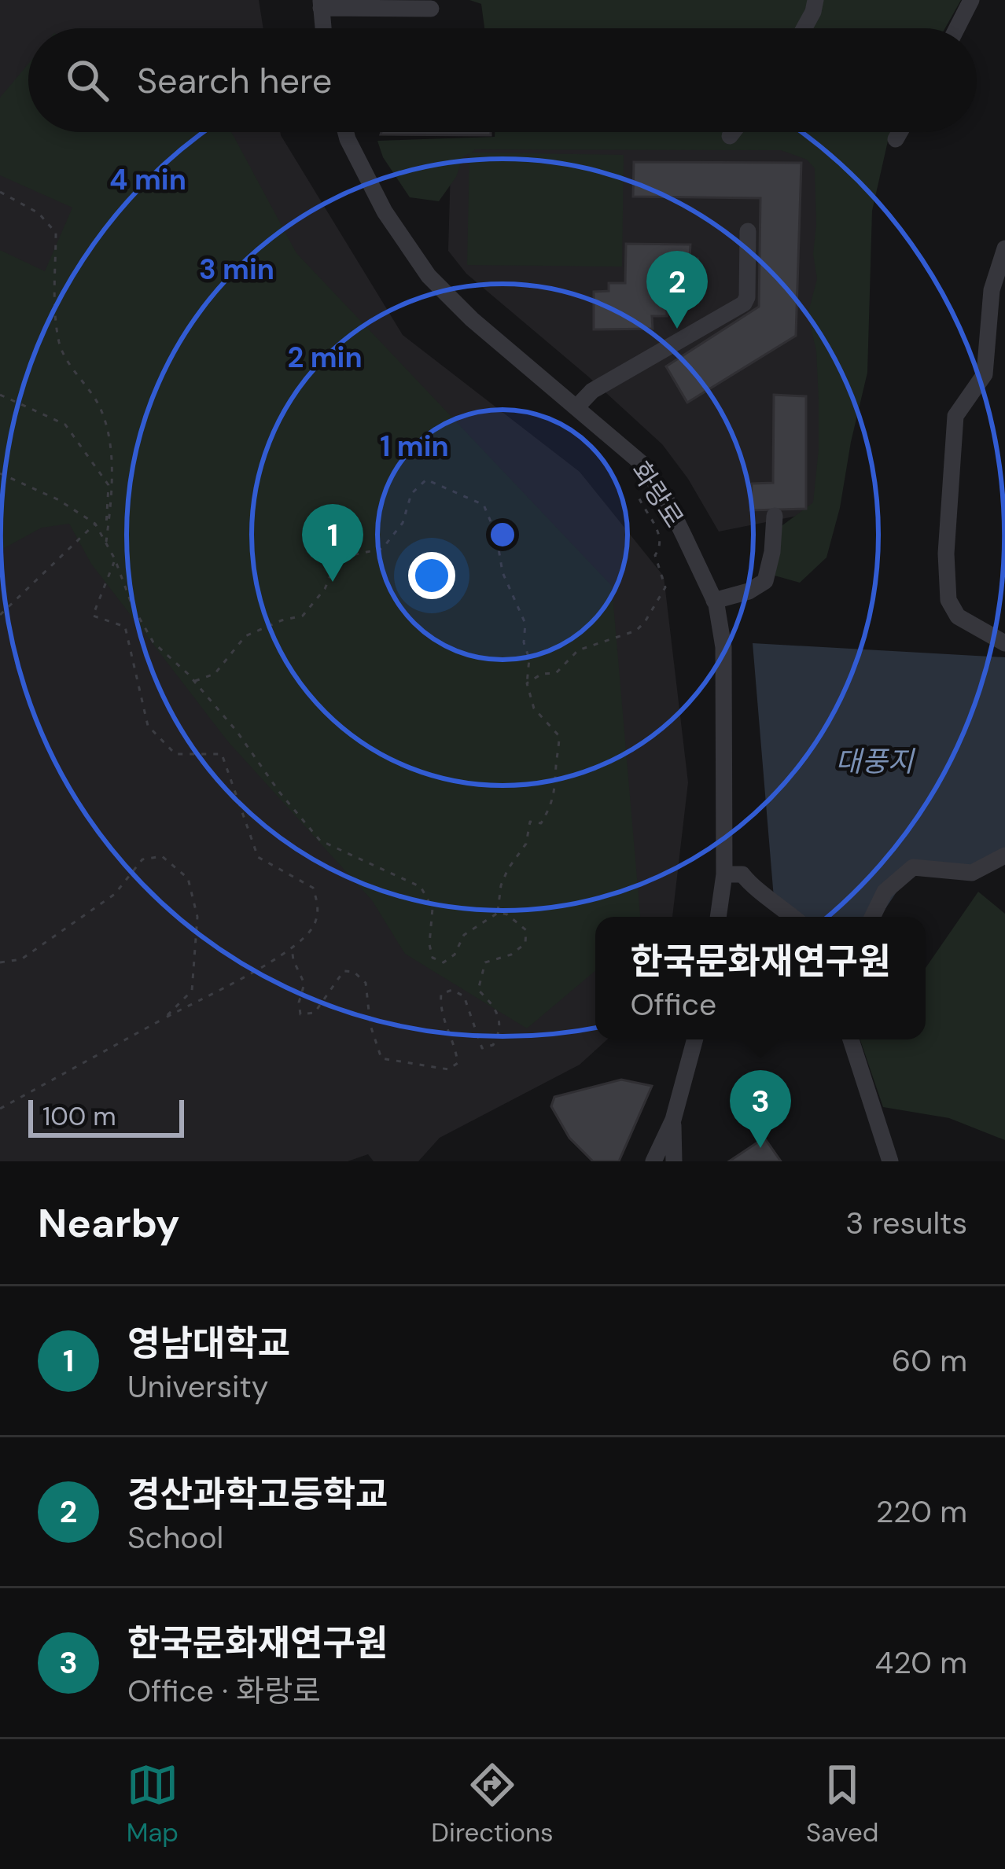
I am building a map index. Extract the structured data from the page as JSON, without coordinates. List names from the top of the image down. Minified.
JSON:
{"streets":{"street":["화랑로"]},"water":["대풍지"],"scale_bar":"100 m","page":{"search":"Search here","pins":["2","1","3"],"popup":["한국문화재연구원","Office"],"scale":"100 m","heading":["Nearby","3 results"],"list":[{"mark":"1","name":"영남대학교","note":"University","value":"60 m"},{"mark":"2","name":"경산과학고등학교","note":"School","value":"220 m"},{"mark":"3","name":"한국문화재연구원","note":"Office · 화랑로","value":"420 m"}],"nav":["Map","Directions","Saved"]},"rings":["4 min","3 min","2 min","1 min"]}
